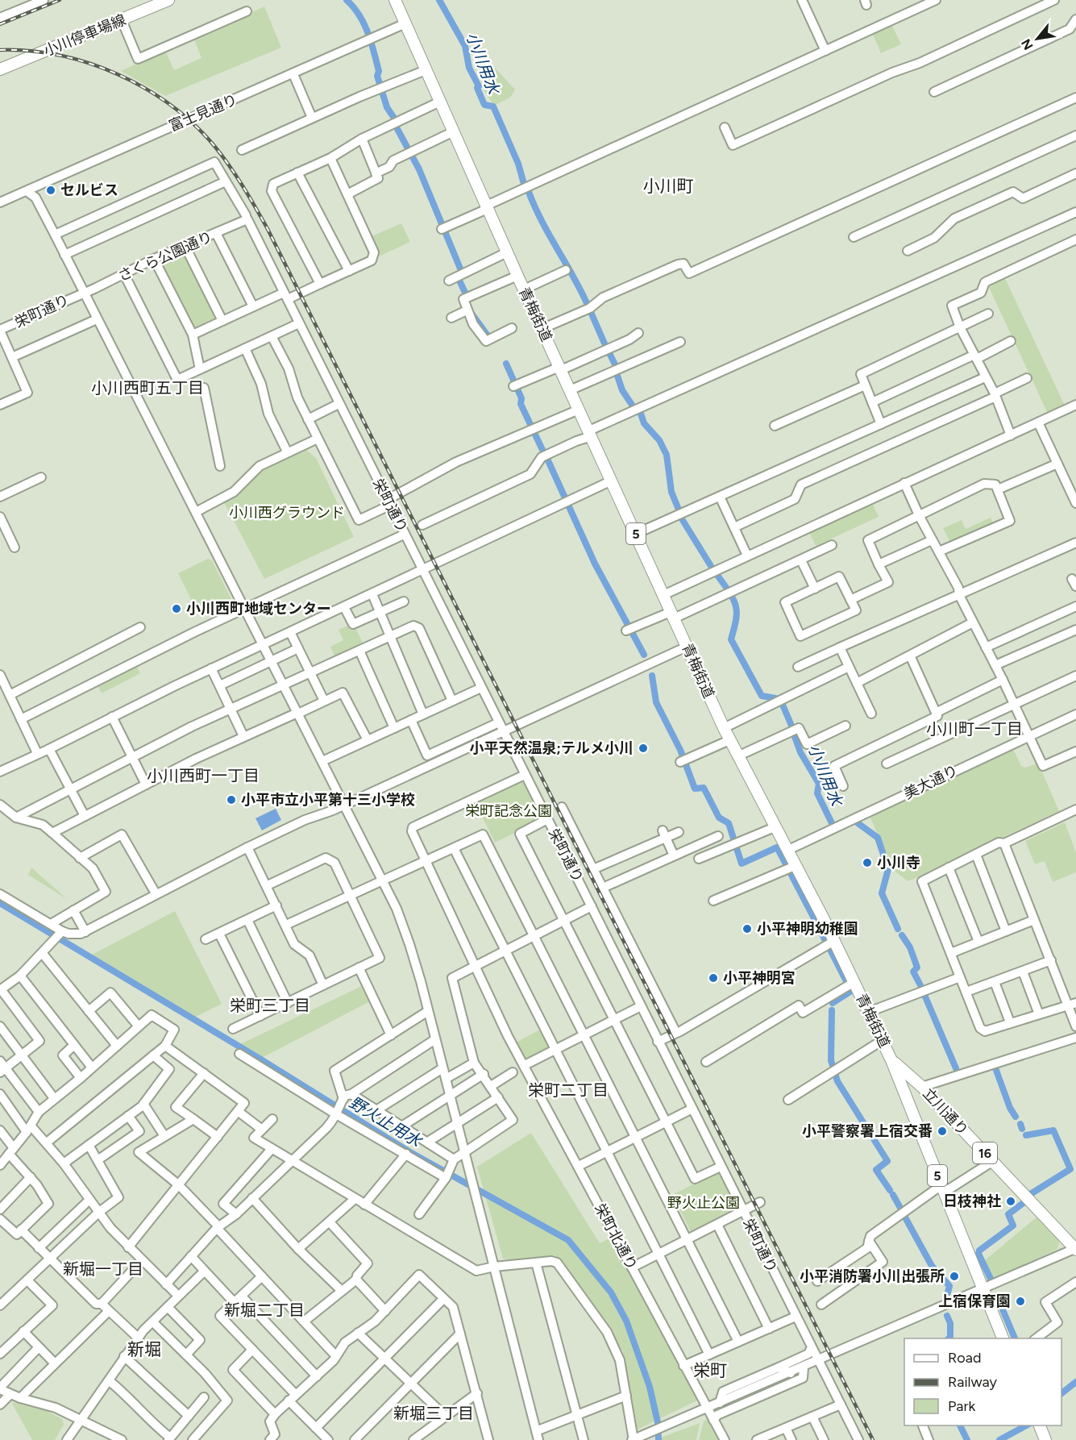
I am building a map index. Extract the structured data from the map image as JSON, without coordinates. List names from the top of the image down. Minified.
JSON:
{"streets":{"main road":["小川停車場線","青梅街道","5","立川通り","16"],"street":["富士見通り","さくら公園通り","栄町通り","美大通り","栄町北通り"]},"crossings":[["富士見通り","青梅街道"],["さくら公園通り","栄町通り"],["栄町通り","栄町北通り"],["青梅街道","美大通り"],["青梅街道","立川通り"]],"districts":["小川町","小川西町五丁目","小川町一丁目","小川西町一丁目","栄町三丁目","栄町二丁目","新堀一丁目","新堀二丁目","新堀","栄町","新堀三丁目"],"water":["小川用水","野火止用水"],"parks":["小川西グラウンド","栄町記念公園","野火止公園"],"places":["セルビス","小川西町地域センター","小平天然温泉;テルメ小川","小平市立小平第十三小学校","小川寺","小平神明幼稚園","小平神明宮","小平警察署上宿交番","日枝神社","小平消防署小川出張所","上宿保育園"],"legend":["Road","Railway","Park"],"north":"bottom left"}
